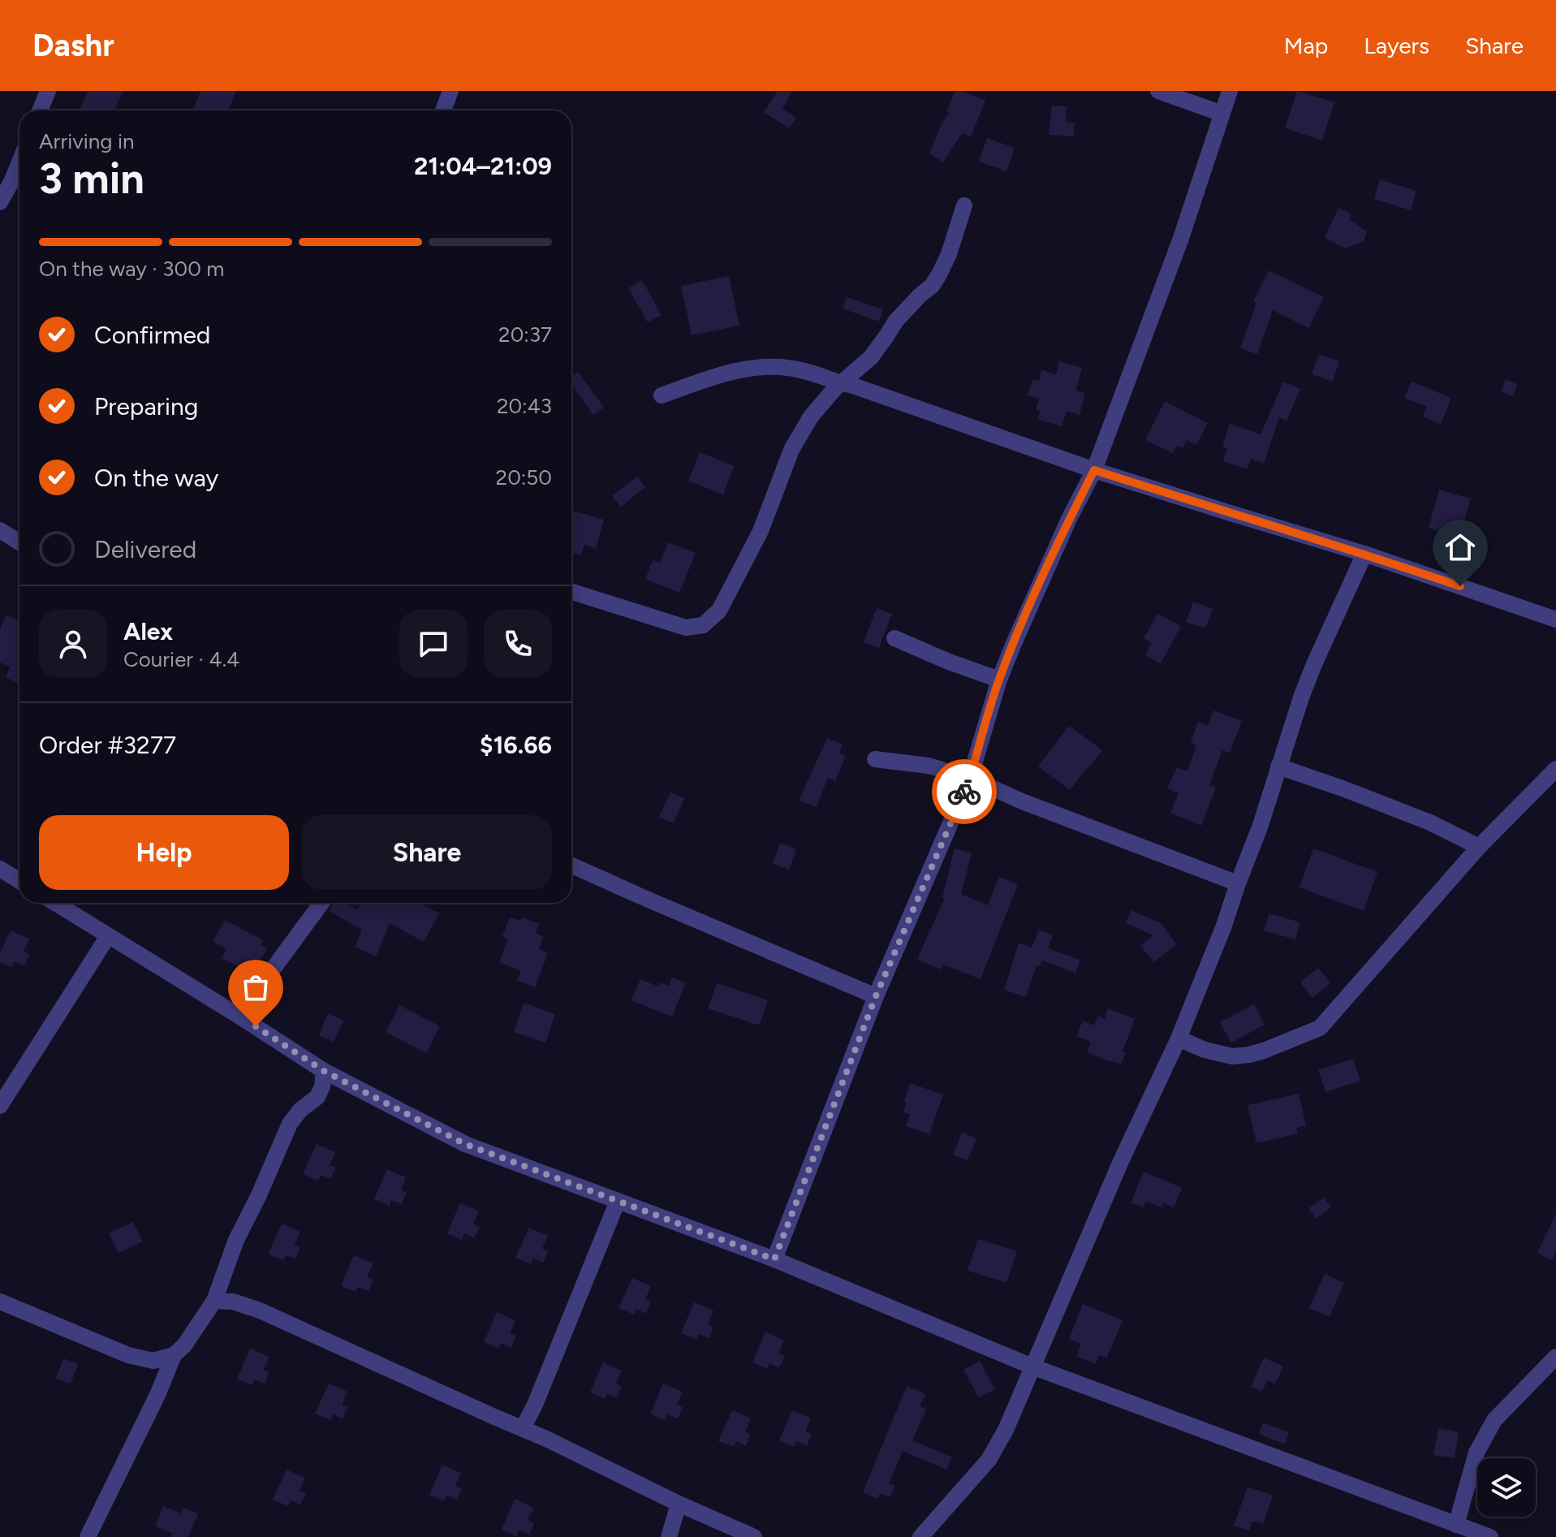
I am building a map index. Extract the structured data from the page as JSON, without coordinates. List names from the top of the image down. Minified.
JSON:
{"page":{"header":"Dashr","nav":["Map","Layers","Share"],"heading":["3 min","Arriving in","21:04–21:09"],"panel":["Alex","Courier · 4.4","Order #3277","$16.66"],"bar":"On the way · 300 m","list":[["Confirmed","20:37"],["Preparing","20:43"],["On the way","20:50"],"Delivered"],"buttons":["Help","Share"]}}
